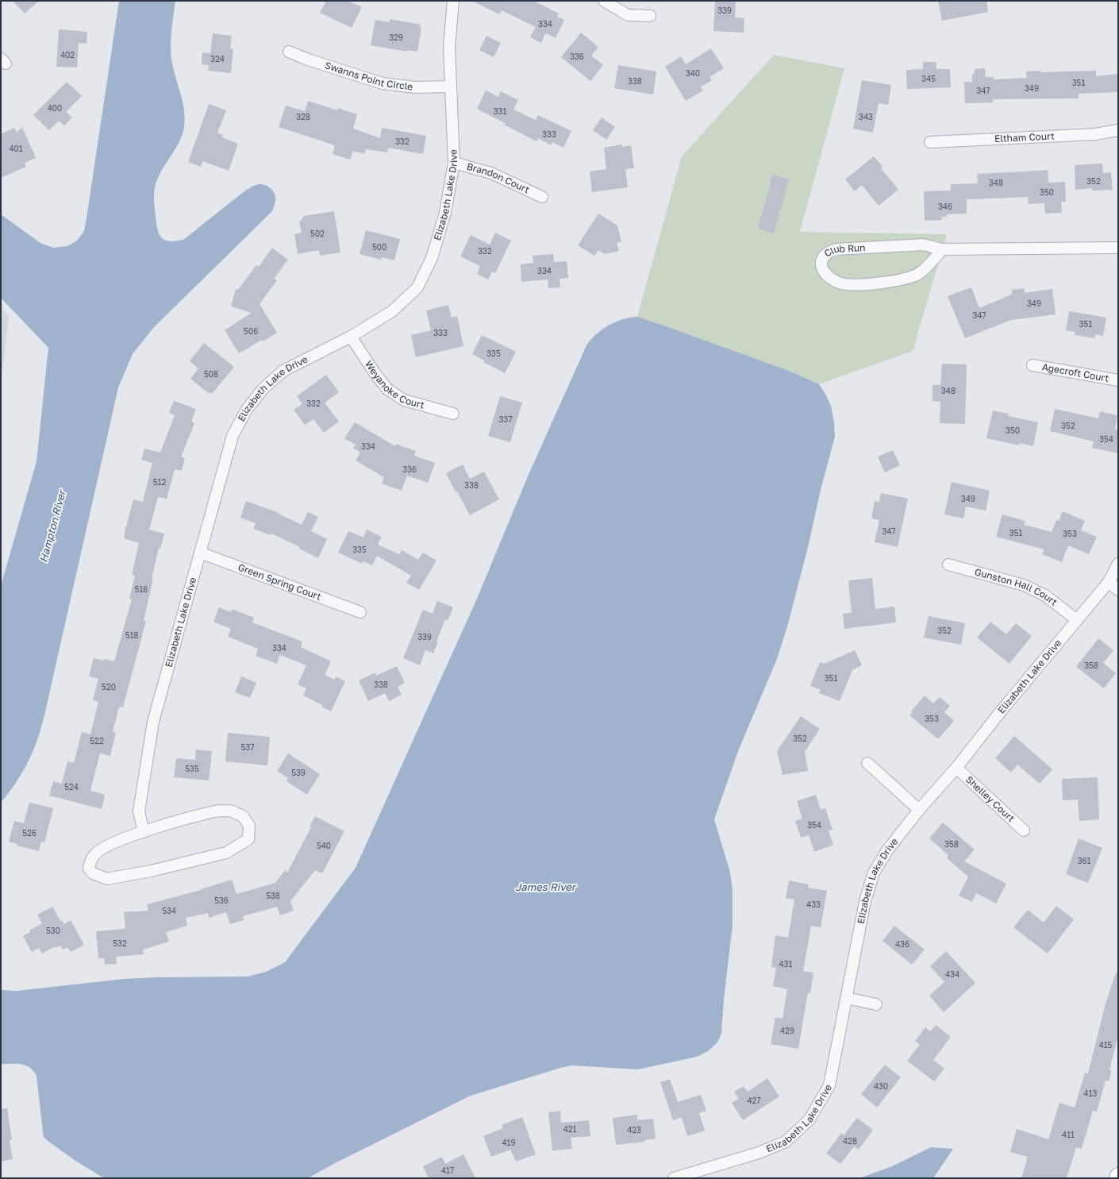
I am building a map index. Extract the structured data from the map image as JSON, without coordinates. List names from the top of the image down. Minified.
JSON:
{"streets":{"street":["Swanns Point Circle","Eltham Court","Brandon Court","Elizabeth Lake Drive","Club Run","Agecroft Court","Weyanoke Court","Green Spring Court","Gunston Hall Court","Shelley Court"]},"crossings":[["Swanns Point Circle","Elizabeth Lake Drive"],["Brandon Court","Elizabeth Lake Drive"],["Elizabeth Lake Drive","Weyanoke Court"],["Elizabeth Lake Drive","Green Spring Court"],["Elizabeth Lake Drive","Gunston Hall Court"],["Elizabeth Lake Drive","Shelley Court"]],"water":["Hampton River","James River"],"house_numbers":["339","334","329","402","336","324","340","345","338","351","349","347","400","331","328","343","333","332","401","352","348","350","346","502","500","332","334","349","347","351","506","333","335","508","348","332","337","352","350","354","334","336","512","338","349","347","351","353","335","516","352","518","339","334","358","351","338","520","353","352","522","537","535","539","524","354","526","358","540","361","538","536","433","534","530","532","436","431","434","429","415","430","413","427","421","423","411","428","419","417"]}
